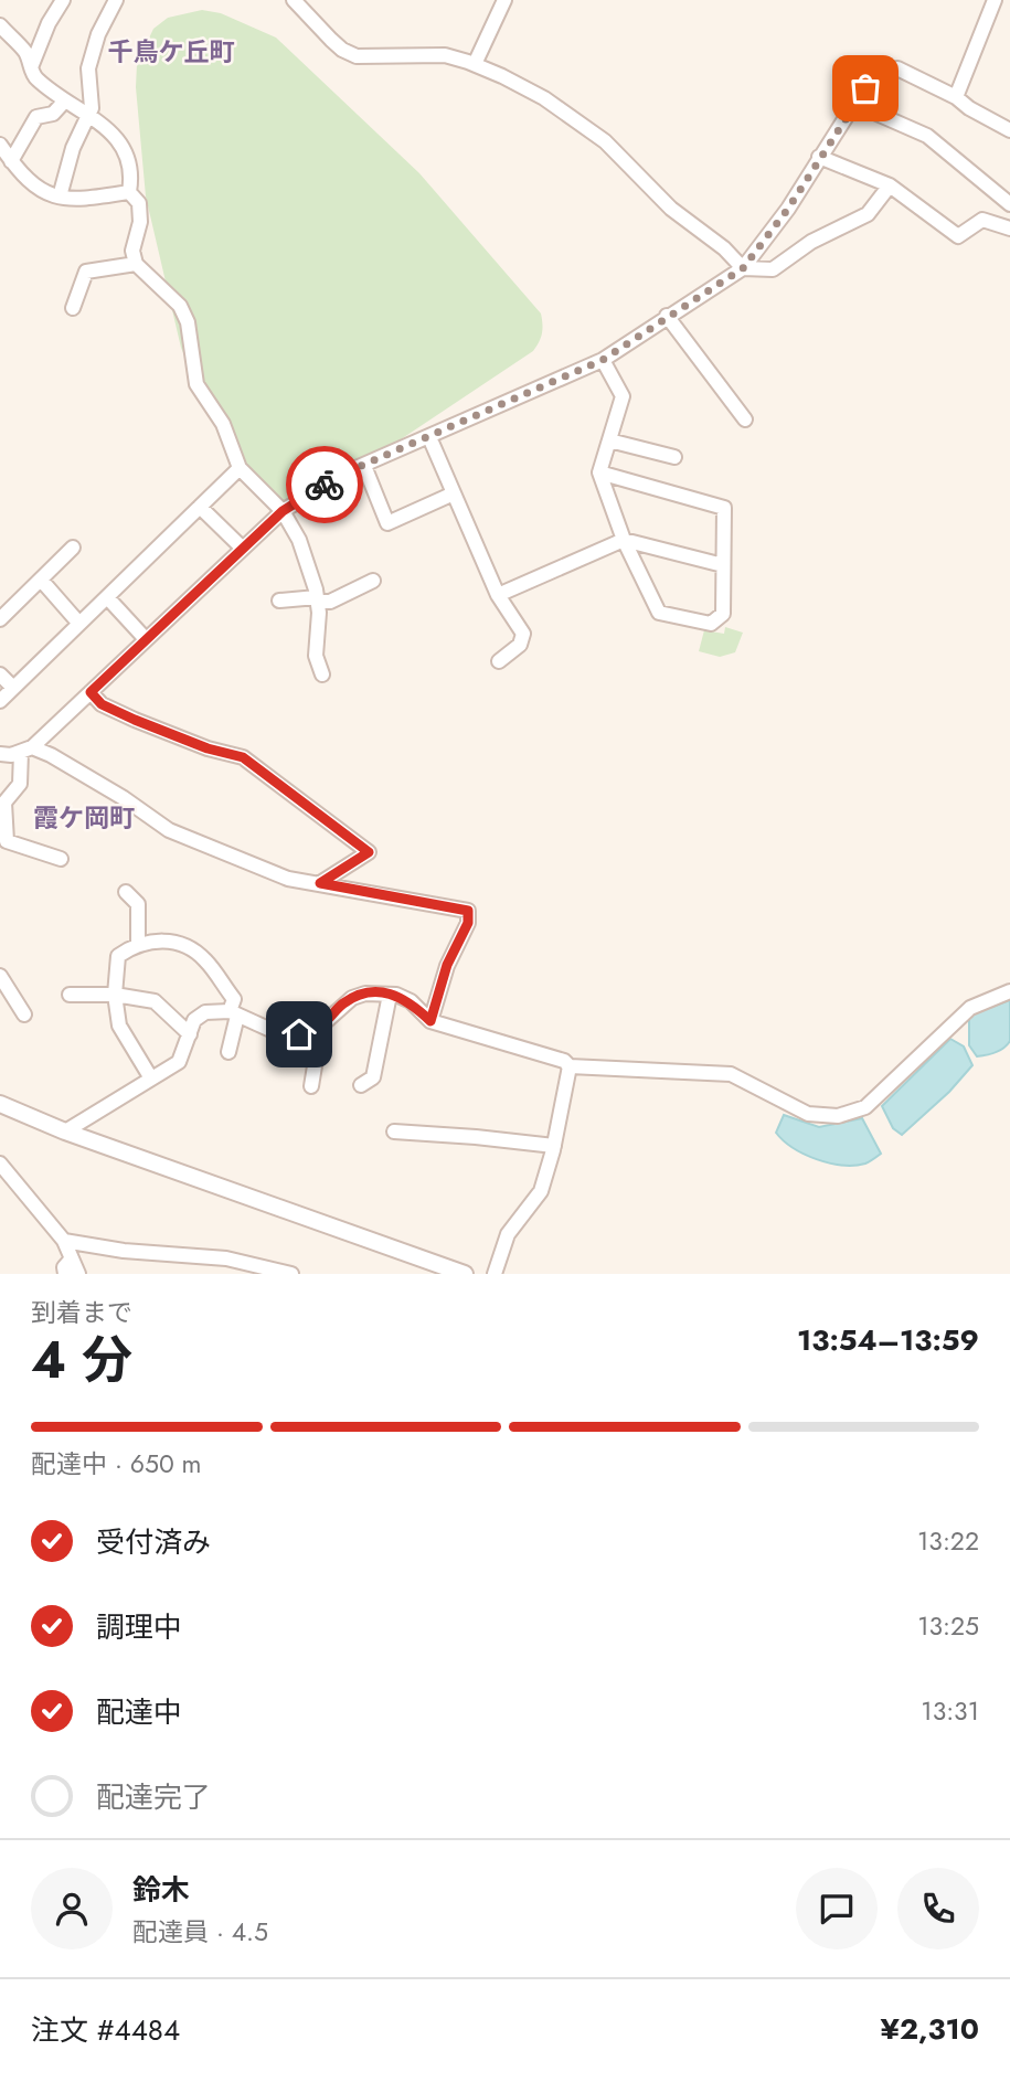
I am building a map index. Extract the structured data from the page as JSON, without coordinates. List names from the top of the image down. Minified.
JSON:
{"districts":["千鳥ケ丘町","霞ケ岡町"],"page":{"heading":["4 分","到着まで","13:54–13:59"],"panel":["鈴木","配達員 · 4.5","注文 #4484","¥2,310"],"bar":"配達中 · 650 m","list":[["受付済み","13:22"],["調理中","13:25"],["配達中","13:31"],"配達完了"]}}
